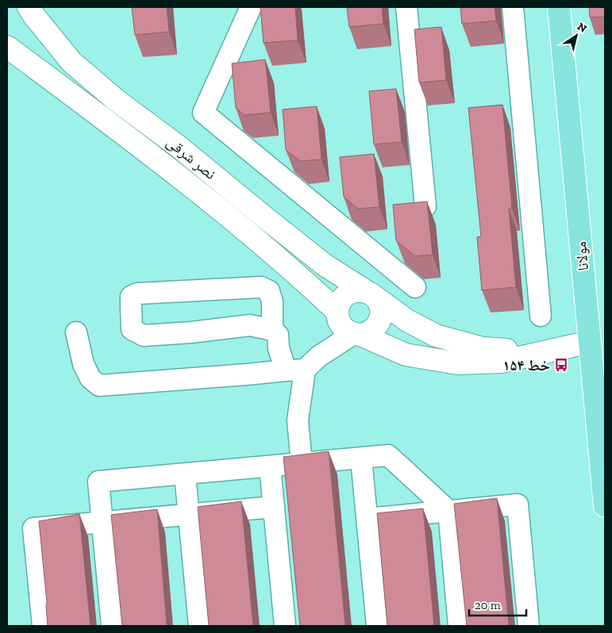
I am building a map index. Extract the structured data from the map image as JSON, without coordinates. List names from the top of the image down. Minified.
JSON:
{"streets":{"main road":["مولانا"],"street":["نصر شرقی"]},"places":{"bus stop":["خط ۱۵۴"]},"scale_bar":"20 m","north":"top right"}
